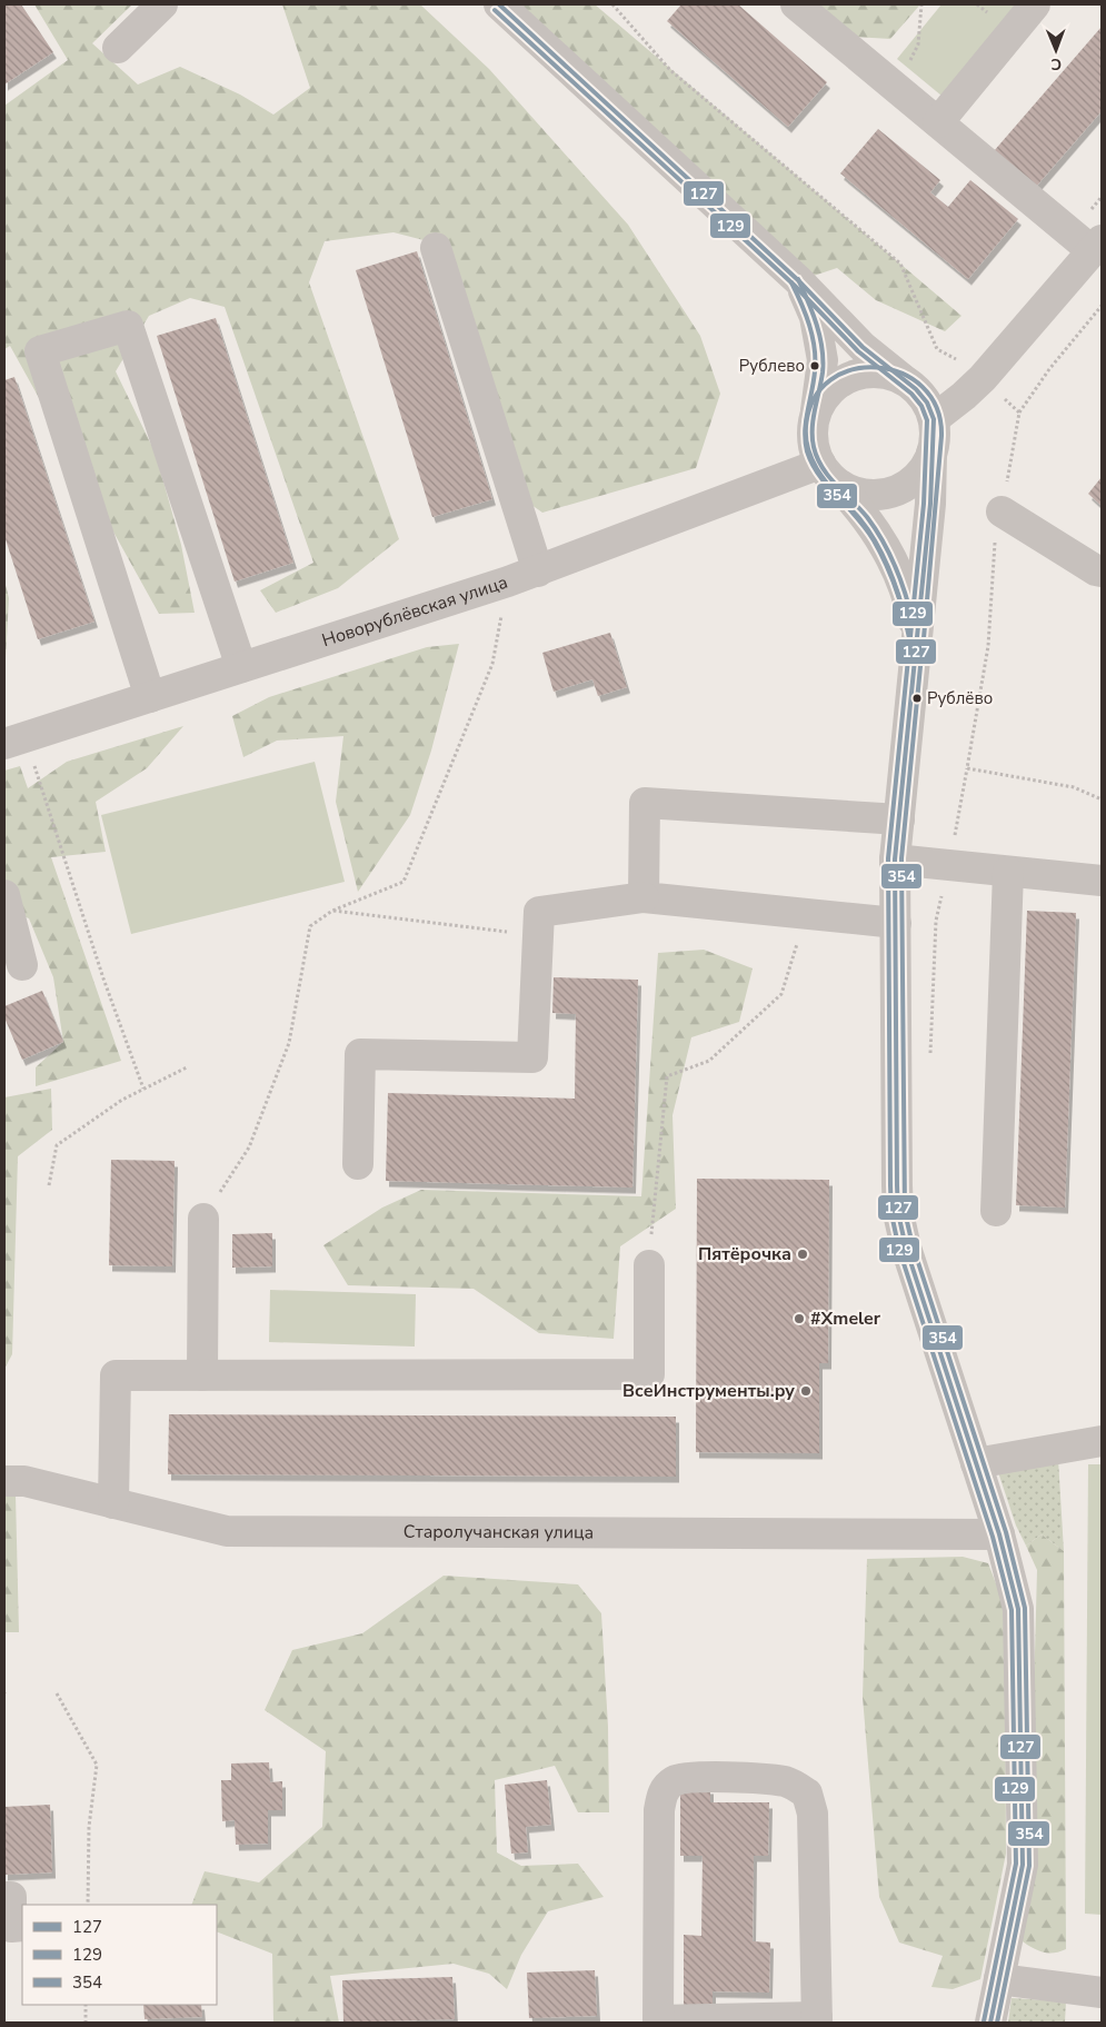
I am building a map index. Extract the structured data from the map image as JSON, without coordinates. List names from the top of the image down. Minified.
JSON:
{"streets":{"street":["Новорублёвская улица","Старолучанская улица"]},"places":["Рублево","Рублёво","Пятёрочка","#Xmeler","ВсеИнструменты.ру"],"lines":["transit line 127","transit line 129","transit line 354"],"legend":["127","129","354"],"north":"bottom"}
